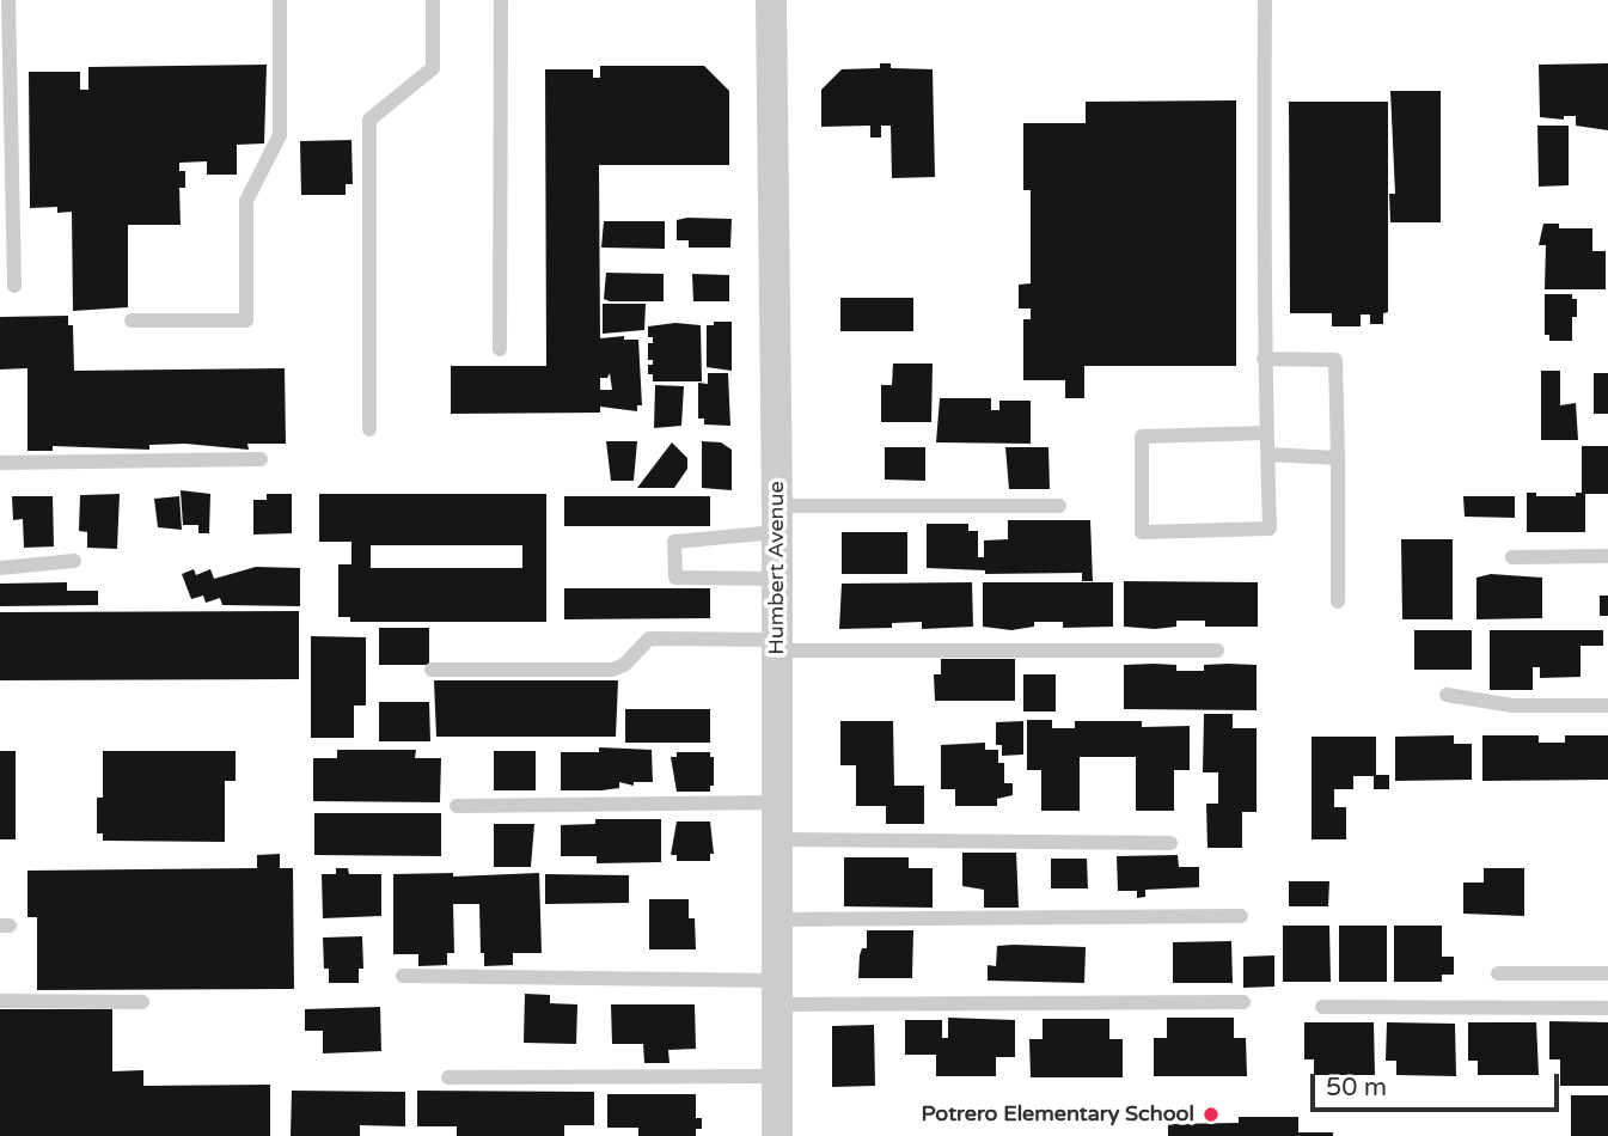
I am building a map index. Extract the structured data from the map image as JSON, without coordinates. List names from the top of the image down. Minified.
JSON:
{"streets":{"street":["Humbert Avenue"]},"places":["Potrero Elementary School"],"scale_bar":"50 m"}
